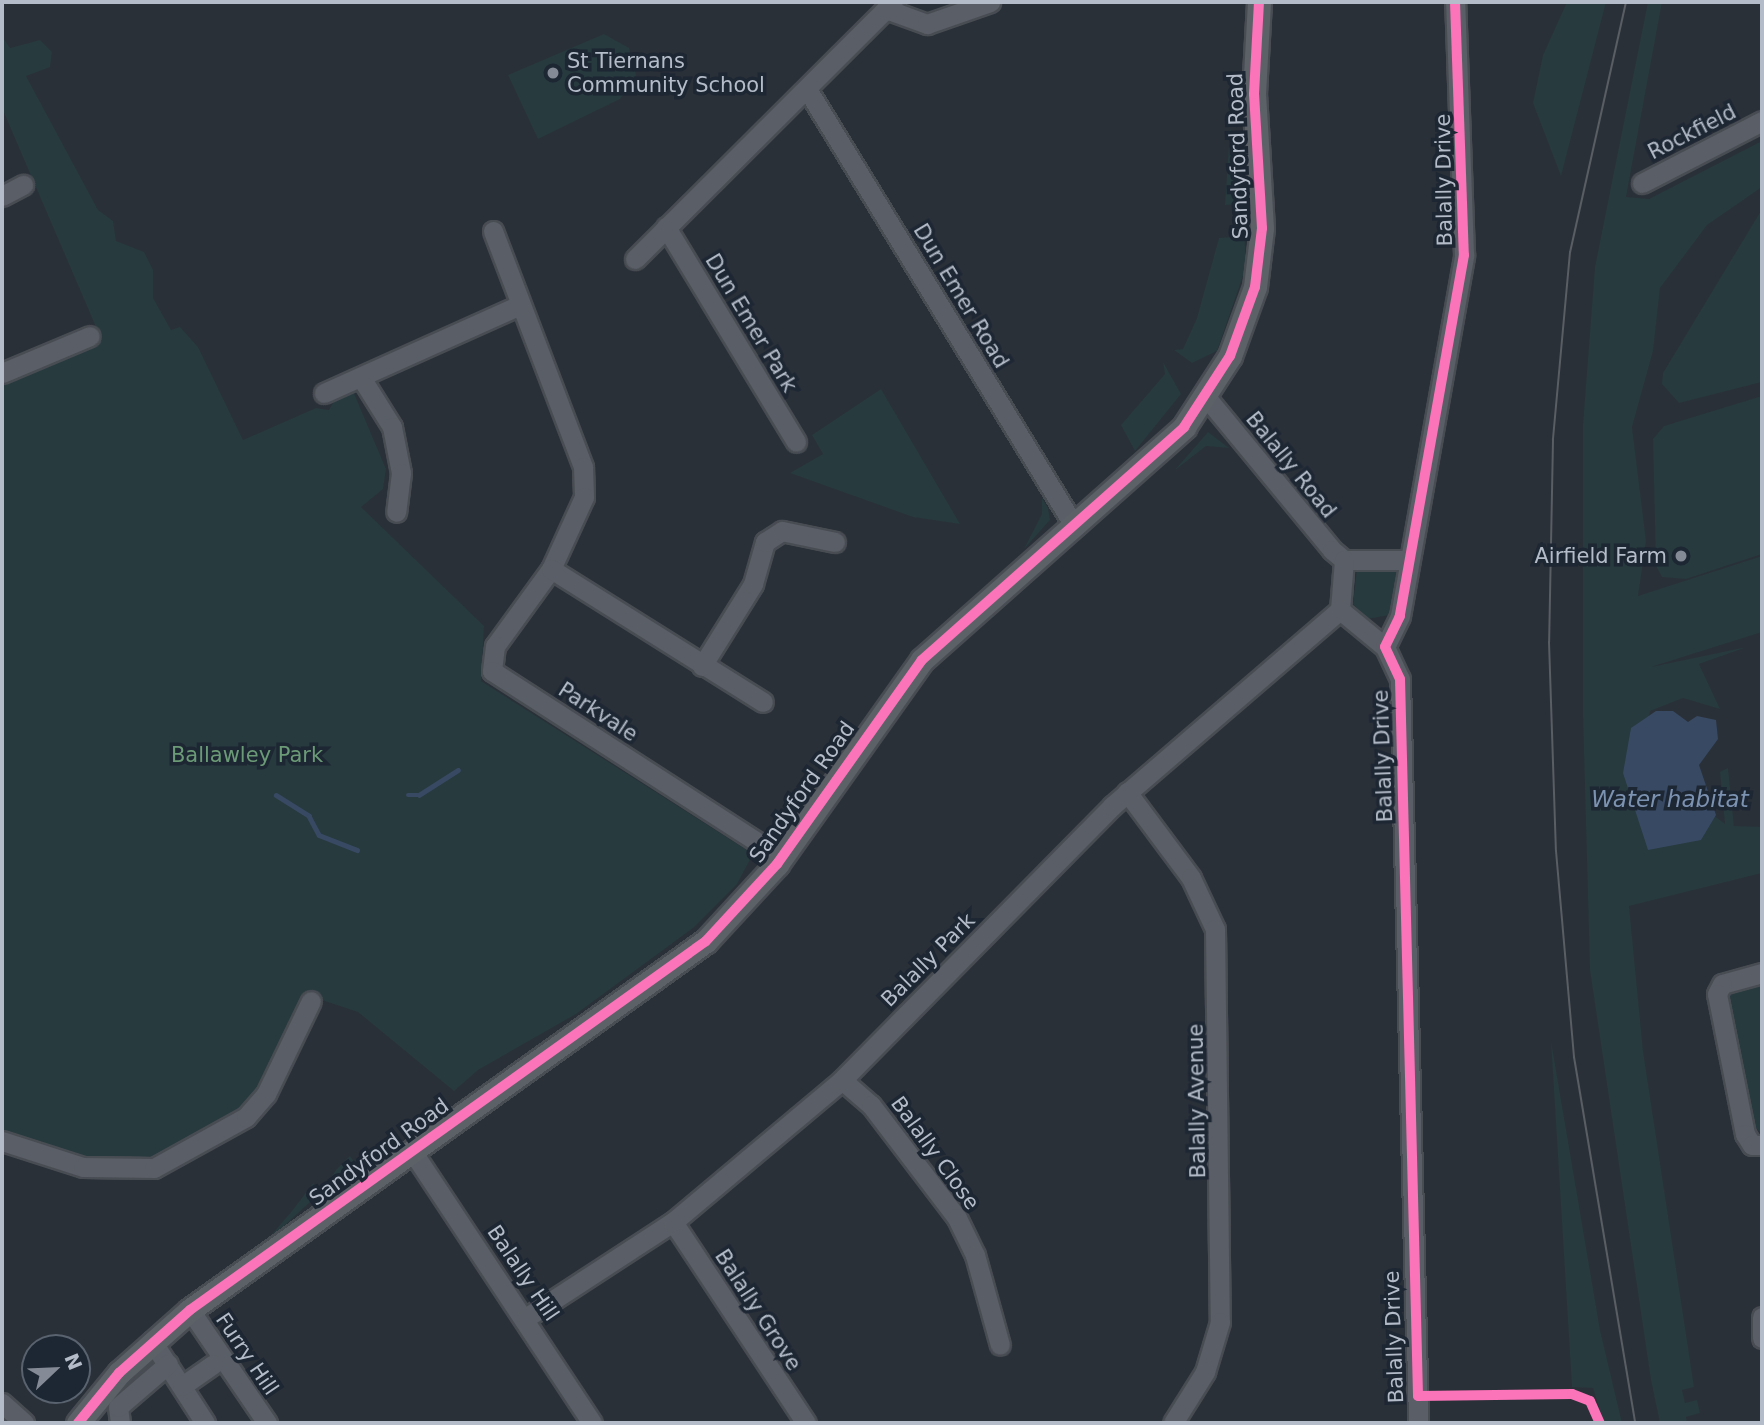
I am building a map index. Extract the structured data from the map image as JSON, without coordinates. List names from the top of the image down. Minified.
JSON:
{"streets":{"main road":["Sandyford Road"],"street":["Rockfield","Balally Drive","Dun Emer Road","Dun Emer Park","Balally Road","Parkvale","Balally Park","Balally Avenue","Balally Close","Balally Hill","Balally Grove","Furry Hill"]},"crossings":[["Sandyford Road","Dun Emer Road"],["Sandyford Road","Balally Road"],["Sandyford Road","Parkvale"],["Sandyford Road","Balally Hill"],["Sandyford Road","Furry Hill"],["Balally Park","Balally Avenue"],["Balally Park","Balally Close"],["Balally Park","Balally Hill"],["Balally Park","Balally Grove"]],"water":["Water habitat"],"parks":["Ballawley Park"],"places":["St Tiernans Community School","Airfield Farm"],"north":"top right"}
